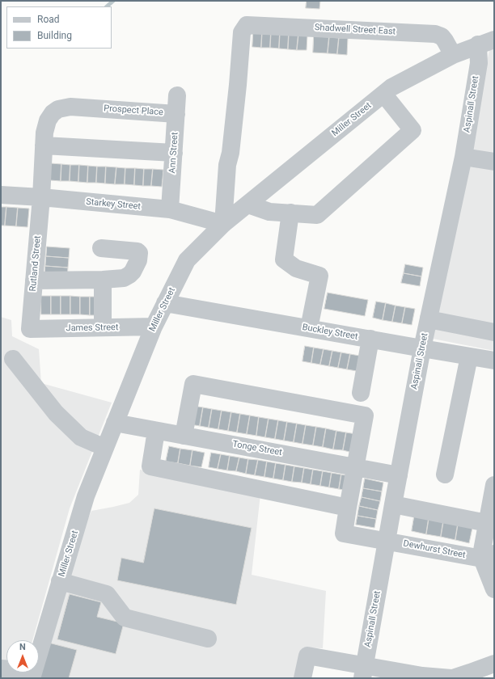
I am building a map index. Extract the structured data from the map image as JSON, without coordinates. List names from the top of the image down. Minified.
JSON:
{"streets":{"street":["Shadwell Street East","Aspinall Street","Prospect Place","Miller Street","Ann Street","Starkey Street","Rutland Street","James Street","Buckley Street","Tonge Street","Dewhurst Street"]},"crossings":[["Shadwell Street East","Miller Street"],["Shadwell Street East","Starkey Street"],["Aspinall Street","Miller Street"],["Aspinall Street","Buckley Street"],["Aspinall Street","Tonge Street"],["Aspinall Street","Dewhurst Street"],["Prospect Place","Ann Street"],["Prospect Place","Rutland Street"],["Miller Street","Starkey Street"],["Miller Street","James Street"],["Miller Street","Buckley Street"],["Miller Street","Tonge Street"],["Ann Street","Starkey Street"],["Starkey Street","Rutland Street"],["Rutland Street","James Street"]],"legend":["Road","Building"],"north":"top"}
